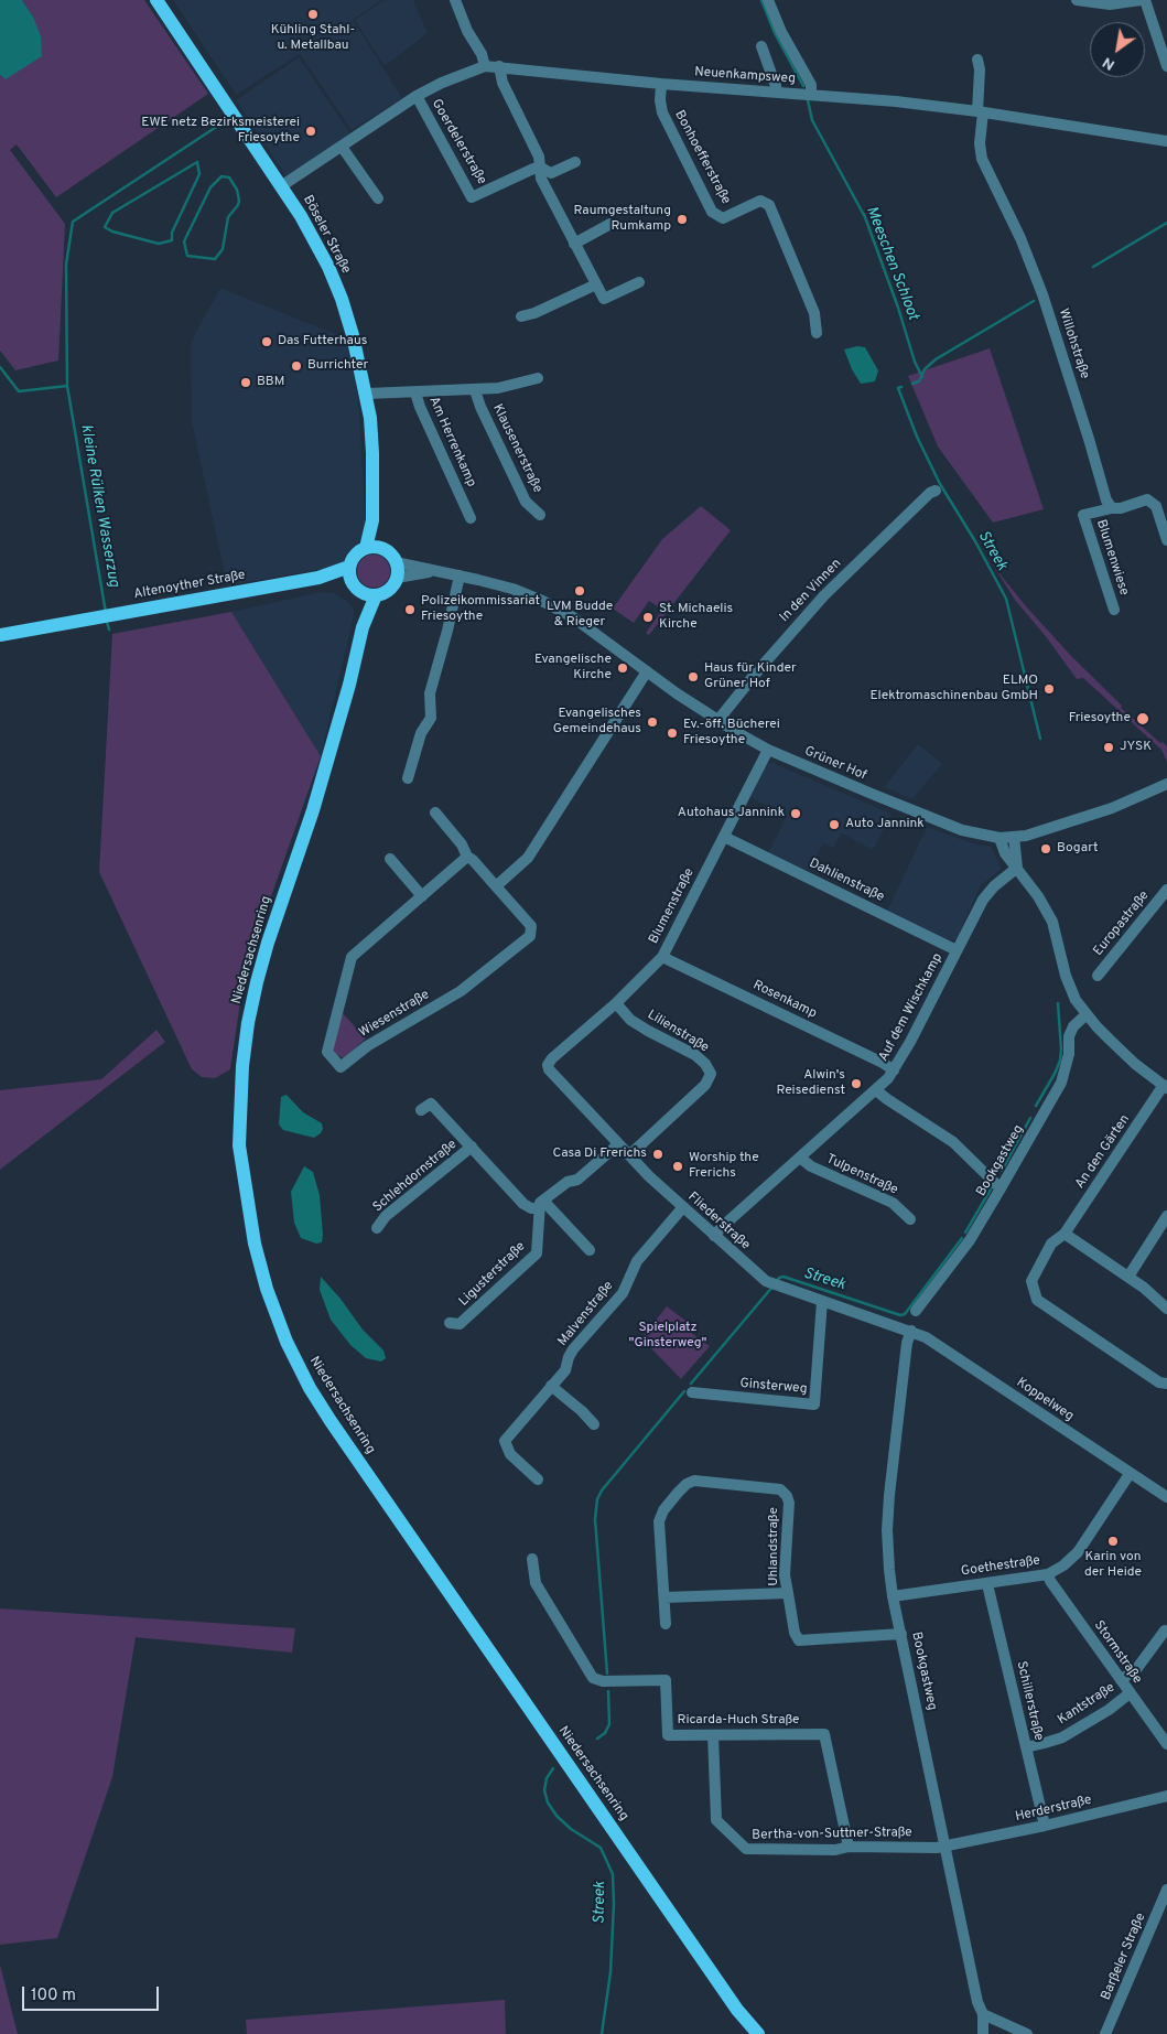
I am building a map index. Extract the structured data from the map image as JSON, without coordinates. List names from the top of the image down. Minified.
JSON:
{"streets":{"main road":["Böseler Straße","Altenoyther Straße","Niedersachsenring"],"street":["Neuenkampsweg","Goerdelerstraße","Bonhoefferstraße","Willohstraße","Am Herrenkamp","Klausenerstraße","Blumenwiese","In den Vinnen","Grüner Hof","Dahlienstraße","Blumenstraße","Europastraße","Rosenkamp","Auf dem Wischkamp","Wiesenstraße","Lilienstraße","An den Gärten","Bookgastweg","Tulpenstraße","Schlehdornstraße","Fliederstraße","Ligusterstraße","Malvenstraße","Ginsterweg","Koppelweg","Uhlandstraße","Goethestraße","Stormstraße","Schillerstraße","Kantstraße","Ricarda-Huch Straße","Herderstraße","Bertha-von-Suttner-Straße","Barßeler Straße"]},"crossings":[["Neuenkampsweg","Goerdelerstraße"],["Neuenkampsweg","Bonhoefferstraße"],["Neuenkampsweg","Böseler Straße"],["Neuenkampsweg","Willohstraße"],["Böseler Straße","Am Herrenkamp"],["Böseler Straße","Altenoyther Straße"],["Böseler Straße","Grüner Hof"],["Böseler Straße","Niedersachsenring"],["Willohstraße","Blumenwiese"],["Altenoyther Straße","Grüner Hof"],["Altenoyther Straße","Niedersachsenring"],["In den Vinnen","Grüner Hof"],["Grüner Hof","Blumenstraße"],["Grüner Hof","Niedersachsenring"],["Dahlienstraße","Blumenstraße"],["Dahlienstraße","Auf dem Wischkamp"],["Blumenstraße","Rosenkamp"],["Blumenstraße","Lilienstraße"],["Blumenstraße","Fliederstraße"],["Rosenkamp","Auf dem Wischkamp"],["Auf dem Wischkamp","Tulpenstraße"],["Auf dem Wischkamp","Fliederstraße"],["Lilienstraße","Fliederstraße"],["Bookgastweg","Fliederstraße"],["Bookgastweg","Koppelweg"],["Bookgastweg","Uhlandstraße"],["Bookgastweg","Goethestraße"],["Bookgastweg","Herderstraße"],["Bookgastweg","Bertha-von-Suttner-Straße"],["Schlehdornstraße","Ligusterstraße"],["Fliederstraße","Malvenstraße"],["Fliederstraße","Ginsterweg"],["Fliederstraße","Koppelweg"],["Koppelweg","Goethestraße"],["Goethestraße","Stormstraße"],["Goethestraße","Schillerstraße"],["Stormstraße","Kantstraße"],["Schillerstraße","Kantstraße"],["Schillerstraße","Herderstraße"],["Ricarda-Huch Straße","Bertha-von-Suttner-Straße"],["Herderstraße","Bertha-von-Suttner-Straße"]],"water":["Meeschen Schloot","kleine Rülken Wasserzug","Streek"],"parks":["Spielplatz \"Ginsterweg\""],"places":["Kühling Stahl- u. Metallbau","EWE netz Bezirksmeisterei Friesoythe","Raumgestaltung Rumkamp","Das Futterhaus","Burrichter","BBM","LVM Budde & Rieger","Polizeikommissariat Friesoythe","St. Michaelis Kirche","Evangelische Kirche","Haus für Kinder Grüner Hof","ELMO Elektromaschinenbau GmbH","Friesoythe","Evangelisches Gemeindehaus","Ev.-öff. Bücherei Friesoythe","JYSK","Autohaus Jannink","Auto Jannink","Bogart","Alwin's Reisedienst","Casa Di Frerichs","Worship the Frerichs","Karin von der Heide"],"scale_bar":"100 m","north":"bottom left"}
